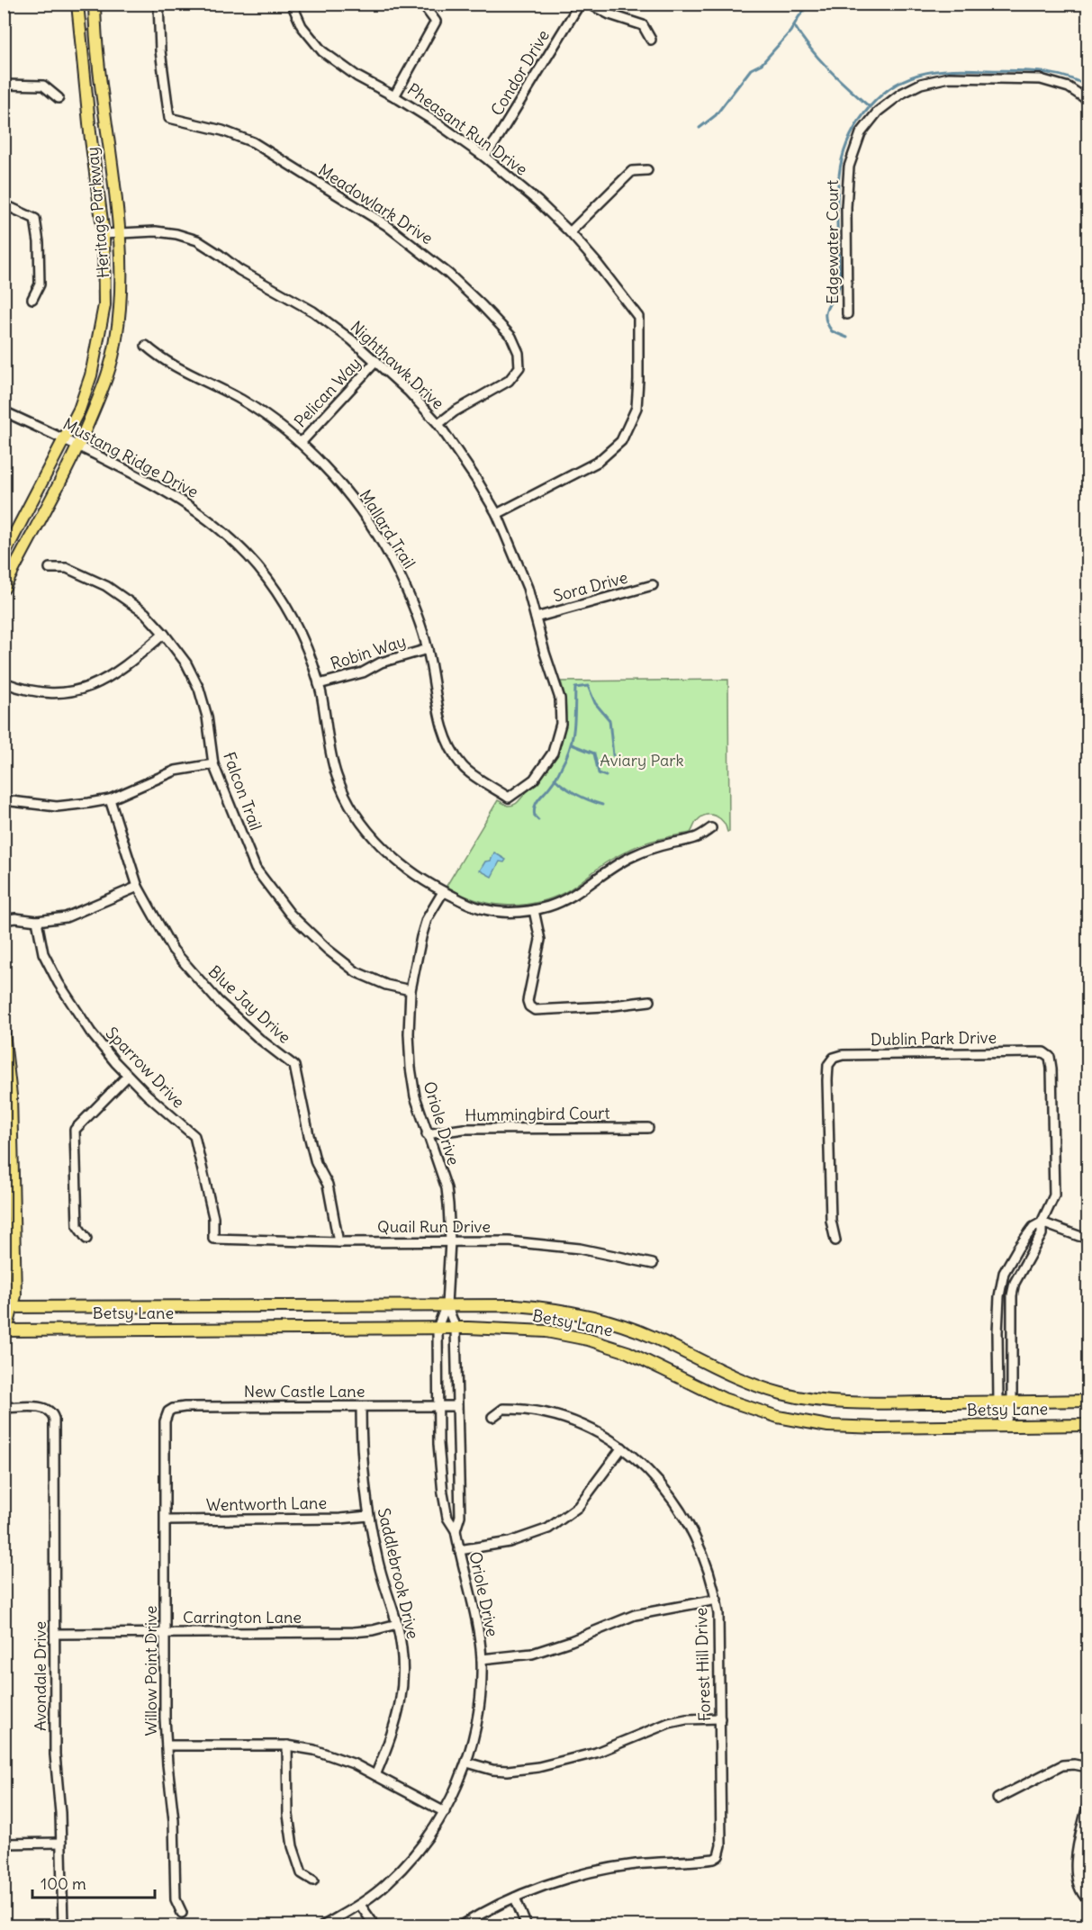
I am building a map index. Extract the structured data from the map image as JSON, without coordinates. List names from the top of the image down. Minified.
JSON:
{"streets":{"main road":["Heritage Parkway","Betsy Lane"],"street":["Condor Drive","Pheasant Run Drive","Meadowlark Drive","Edgewater Court","Nighthawk Drive","Pelican Way","Mustang Ridge Drive","Mallard Trail","Sora Drive","Robin Way","Falcon Trail","Blue Jay Drive","Dublin Park Drive","Sparrow Drive","Hummingbird Court","Oriole Drive","Quail Run Drive","New Castle Lane","Wentworth Lane","Saddlebrook Drive","Carrington Lane","Forest Hill Drive","Willow Point Drive","Avondale Drive"]},"crossings":[["Condor Drive","Pheasant Run Drive"],["Pheasant Run Drive","Nighthawk Drive"],["Meadowlark Drive","Nighthawk Drive"],["Heritage Parkway","Nighthawk Drive"],["Heritage Parkway","Mustang Ridge Drive"],["Nighthawk Drive","Pelican Way"],["Nighthawk Drive","Mallard Trail"],["Nighthawk Drive","Sora Drive"],["Pelican Way","Mallard Trail"],["Mustang Ridge Drive","Robin Way"],["Mustang Ridge Drive","Oriole Drive"],["Mallard Trail","Robin Way"],["Falcon Trail","Oriole Drive"],["Blue Jay Drive","Quail Run Drive"],["Dublin Park Drive","Betsy Lane"],["Sparrow Drive","Quail Run Drive"],["Hummingbird Court","Oriole Drive"],["Oriole Drive","Quail Run Drive"],["Oriole Drive","Betsy Lane"],["Oriole Drive","New Castle Lane"],["New Castle Lane","Saddlebrook Drive"],["New Castle Lane","Willow Point Drive"],["Wentworth Lane","Saddlebrook Drive"],["Wentworth Lane","Willow Point Drive"],["Saddlebrook Drive","Carrington Lane"],["Carrington Lane","Willow Point Drive"],["Carrington Lane","Avondale Drive"]],"parks":["Aviary Park"],"scale_bar":"100 m"}
